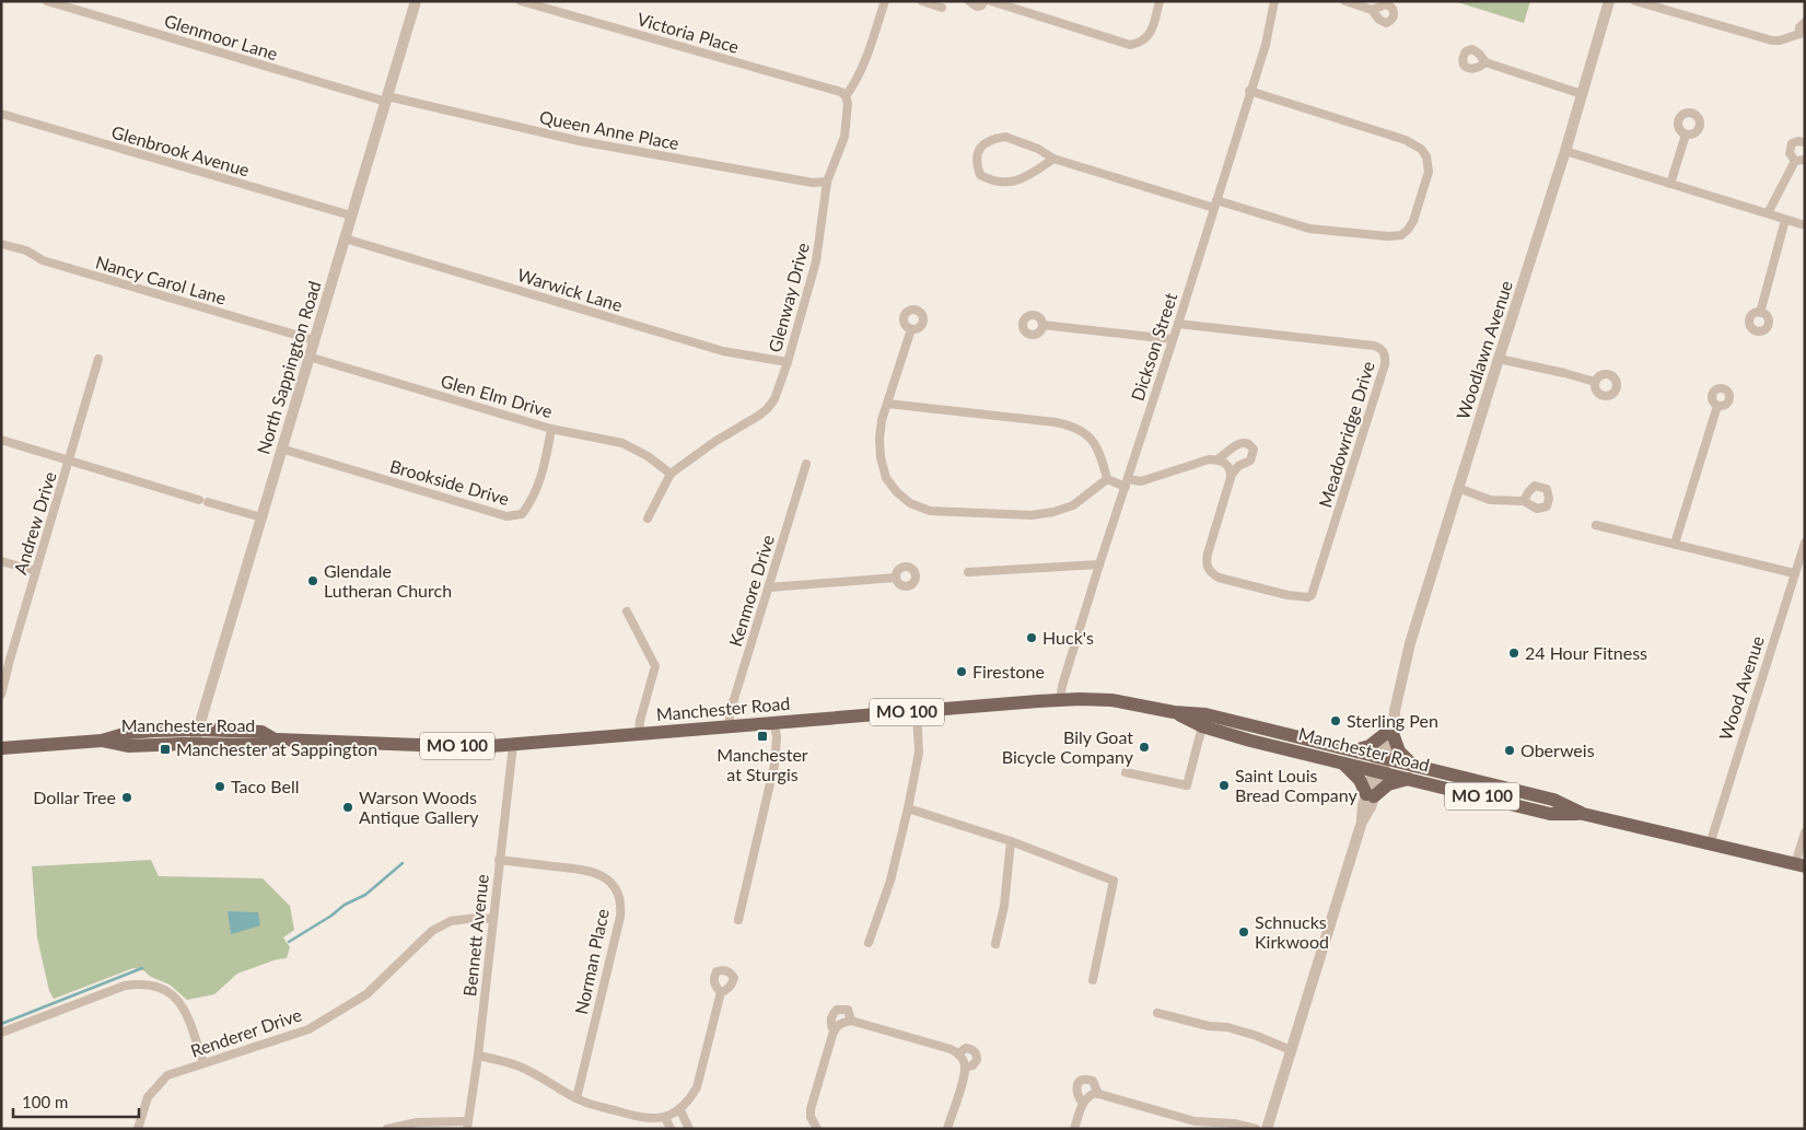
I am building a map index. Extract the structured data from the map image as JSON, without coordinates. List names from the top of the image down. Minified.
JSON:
{"streets":{"main road":["Manchester Road","MO 100"],"street":["Victoria Place","Glenmoor Lane","Queen Anne Place","Glenbrook Avenue","Nancy Carol Lane","Warwick Lane","Glenway Drive","Dickson Street","Woodlawn Avenue","North Sappington Road","Glen Elm Drive","Meadowridge Drive","Brookside Drive","Andrew Drive","Kenmore Drive","Wood Avenue","Bennett Avenue","Norman Place","Renderer Drive"]},"crossings":[["Victoria Place","Glenway Drive"],["Glenmoor Lane","Queen Anne Place"],["Glenmoor Lane","North Sappington Road"],["Queen Anne Place","Glenway Drive"],["Queen Anne Place","North Sappington Road"],["Glenbrook Avenue","North Sappington Road"],["Nancy Carol Lane","North Sappington Road"],["Warwick Lane","Glenway Drive"],["Warwick Lane","North Sappington Road"],["Glenway Drive","Glen Elm Drive"],["Dickson Street","Meadowridge Drive"],["Dickson Street","Manchester Road"],["Woodlawn Avenue","Manchester Road"],["North Sappington Road","Glen Elm Drive"],["North Sappington Road","Brookside Drive"],["North Sappington Road","Manchester Road"],["Glen Elm Drive","Brookside Drive"],["Kenmore Drive","Manchester Road"],["Wood Avenue","Manchester Road"],["Manchester Road","Bennett Avenue"],["Bennett Avenue","Norman Place"],["Bennett Avenue","Renderer Drive"]],"places":{"other":["Glendale Lutheran Church","Huck's","24 Hour Fitness","Firestone","Sterling Pen","Bily Goat Bicycle Company","Oberweis","Saint Louis Bread Company","Taco Bell","Dollar Tree","Warson Woods Antique Gallery","Schnucks Kirkwood"],"transit":["Manchester at Sturgis","Manchester at Sappington"]},"scale_bar":"100 m"}
